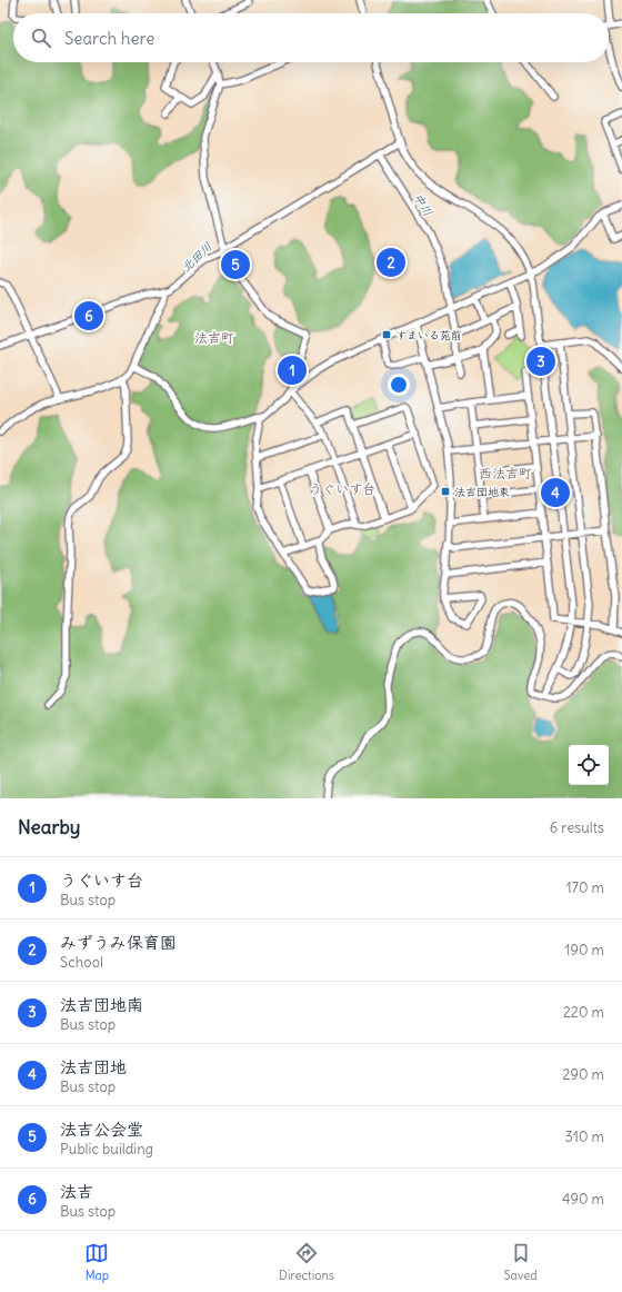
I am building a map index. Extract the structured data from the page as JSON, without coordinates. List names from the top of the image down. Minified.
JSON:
{"districts":["法吉町","西法吉町","うぐいす台"],"water":["中川","北田川"],"places":{"transit":["すまいる苑前","法吉団地東"]},"page":{"search":"Search here","pins":["2","5","6","3","1","4"],"heading":["Nearby","6 results"],"list":[{"mark":"1","name":"うぐいす台","note":"Bus stop","value":"170 m"},{"mark":"2","name":"みずうみ保育園","note":"School","value":"190 m"},{"mark":"3","name":"法吉団地南","note":"Bus stop","value":"220 m"},{"mark":"4","name":"法吉団地","note":"Bus stop","value":"290 m"},{"mark":"5","name":"法吉公会堂","note":"Public building","value":"310 m"},{"mark":"6","name":"法吉","note":"Bus stop","value":"490 m"}],"nav":["Map","Directions","Saved"]}}
